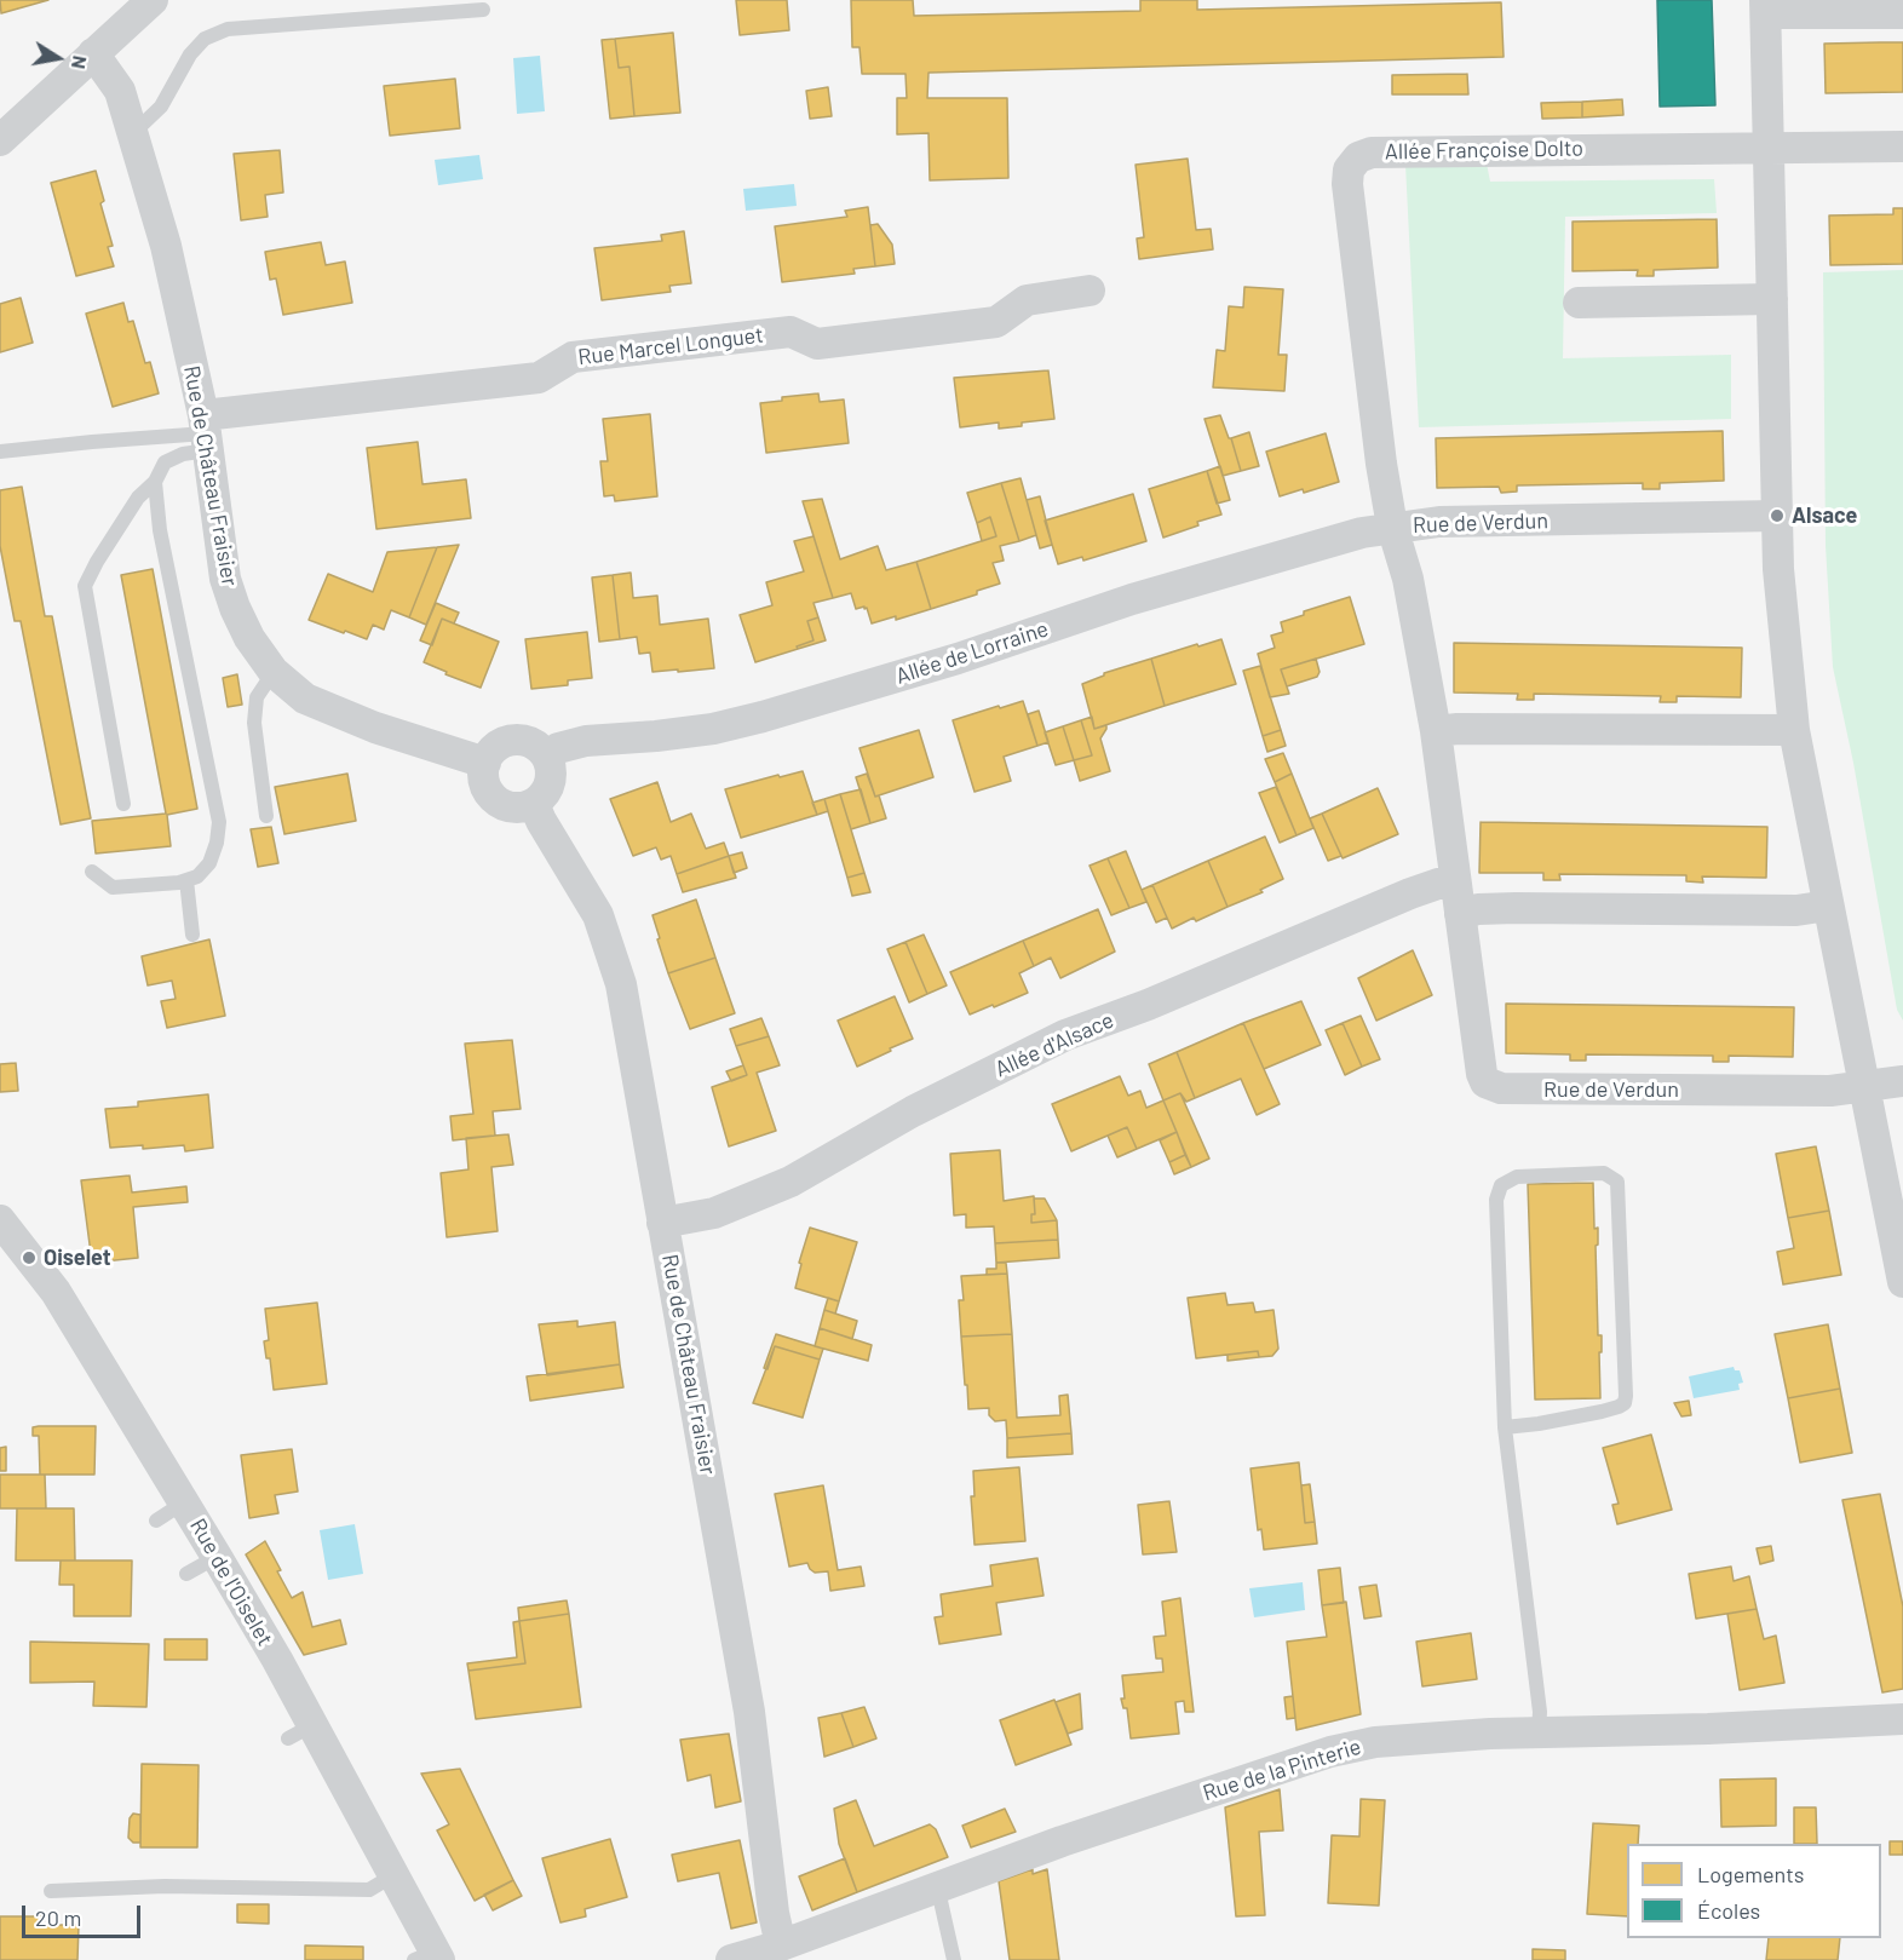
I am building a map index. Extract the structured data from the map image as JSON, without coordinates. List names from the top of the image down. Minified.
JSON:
{"streets":{"street":["Allée Françoise Dolto","Rue Marcel Longuet","Rue de Château Fraisier","Rue de Verdun","Allée de Lorraine","Allée d'Alsace","Rue de l'Oiselet","Rue de la Pinterie"]},"crossings":[["Allée Françoise Dolto","Rue de Verdun"],["Allée Françoise Dolto","Allée de Lorraine"],["Rue Marcel Longuet","Rue de Château Fraisier"],["Rue de Château Fraisier","Allée de Lorraine"],["Rue de Château Fraisier","Allée d'Alsace"],["Rue de Château Fraisier","Rue de la Pinterie"],["Rue de Verdun","Allée de Lorraine"],["Rue de Verdun","Allée d'Alsace"]],"places":["Alsace","Oiselet"],"legend":["Logements","Écoles"],"scale_bar":"20 m","north":"right"}
